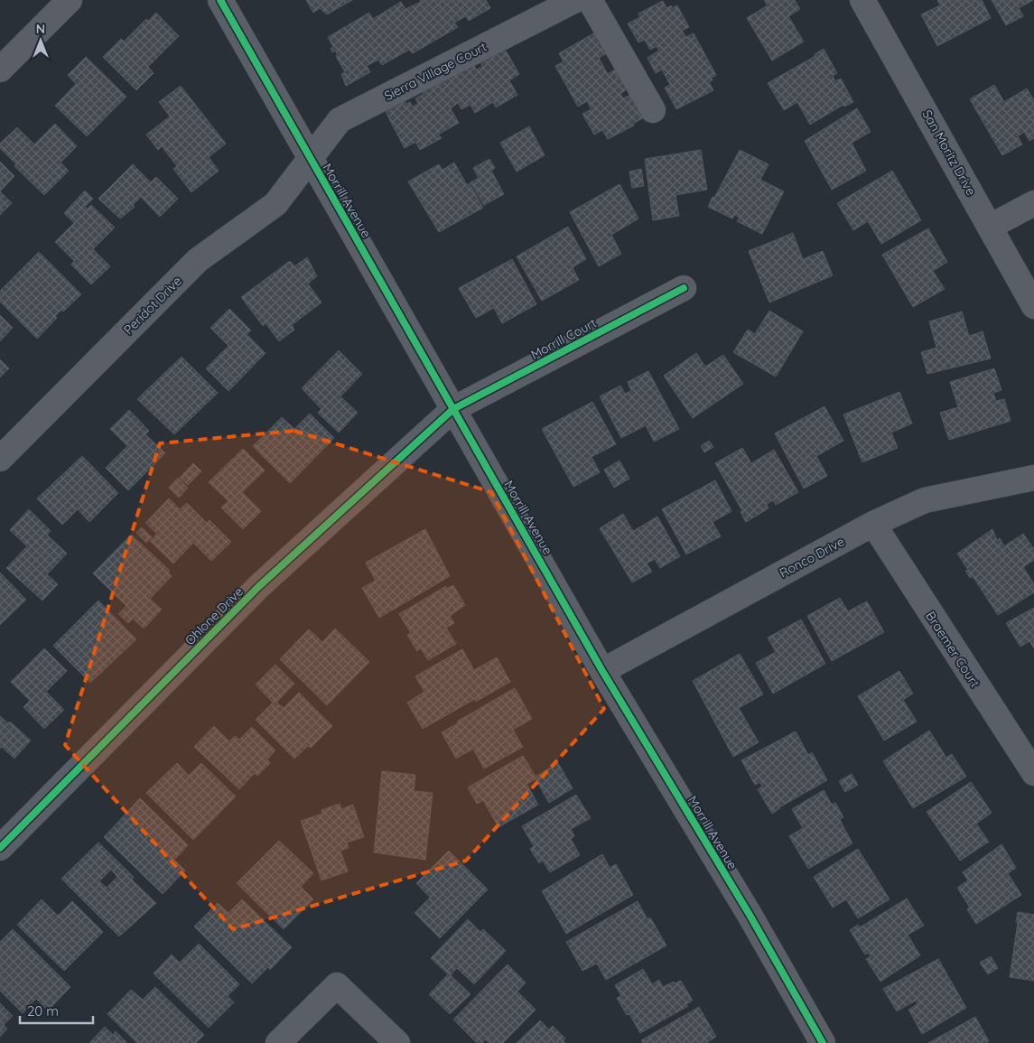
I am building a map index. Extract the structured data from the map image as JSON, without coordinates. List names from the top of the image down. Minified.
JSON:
{"streets":{"street":["Sierra Village Court","San Moritz Drive","Morrill Avenue","Peridot Drive","Morrill Court","Ronco Drive","Ohlone Drive","Braemer Court"]},"crossings":[["Sierra Village Court","Morrill Avenue"],["Sierra Village Court","Peridot Drive"],["Morrill Avenue","Peridot Drive"],["Morrill Avenue","Morrill Court"],["Morrill Avenue","Ronco Drive"],["Morrill Avenue","Ohlone Drive"],["Morrill Court","Ohlone Drive"],["Ronco Drive","Braemer Court"]],"scale_bar":"20 m","north":"top"}
